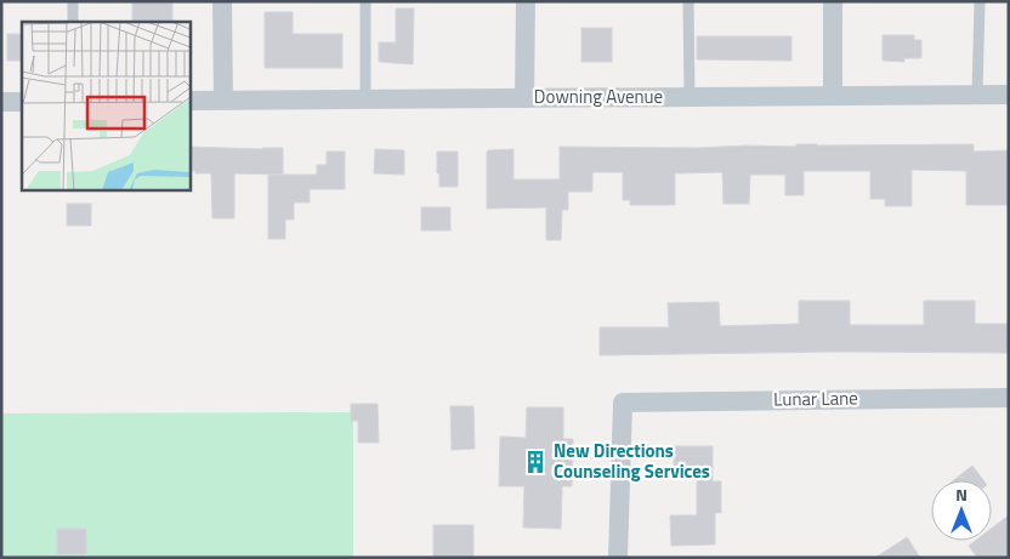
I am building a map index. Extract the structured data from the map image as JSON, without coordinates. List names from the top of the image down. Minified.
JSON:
{"streets":{"street":["Downing Avenue","Lunar Lane"]},"places":{"building":["New Directions Counseling Services"]},"north":"top"}
